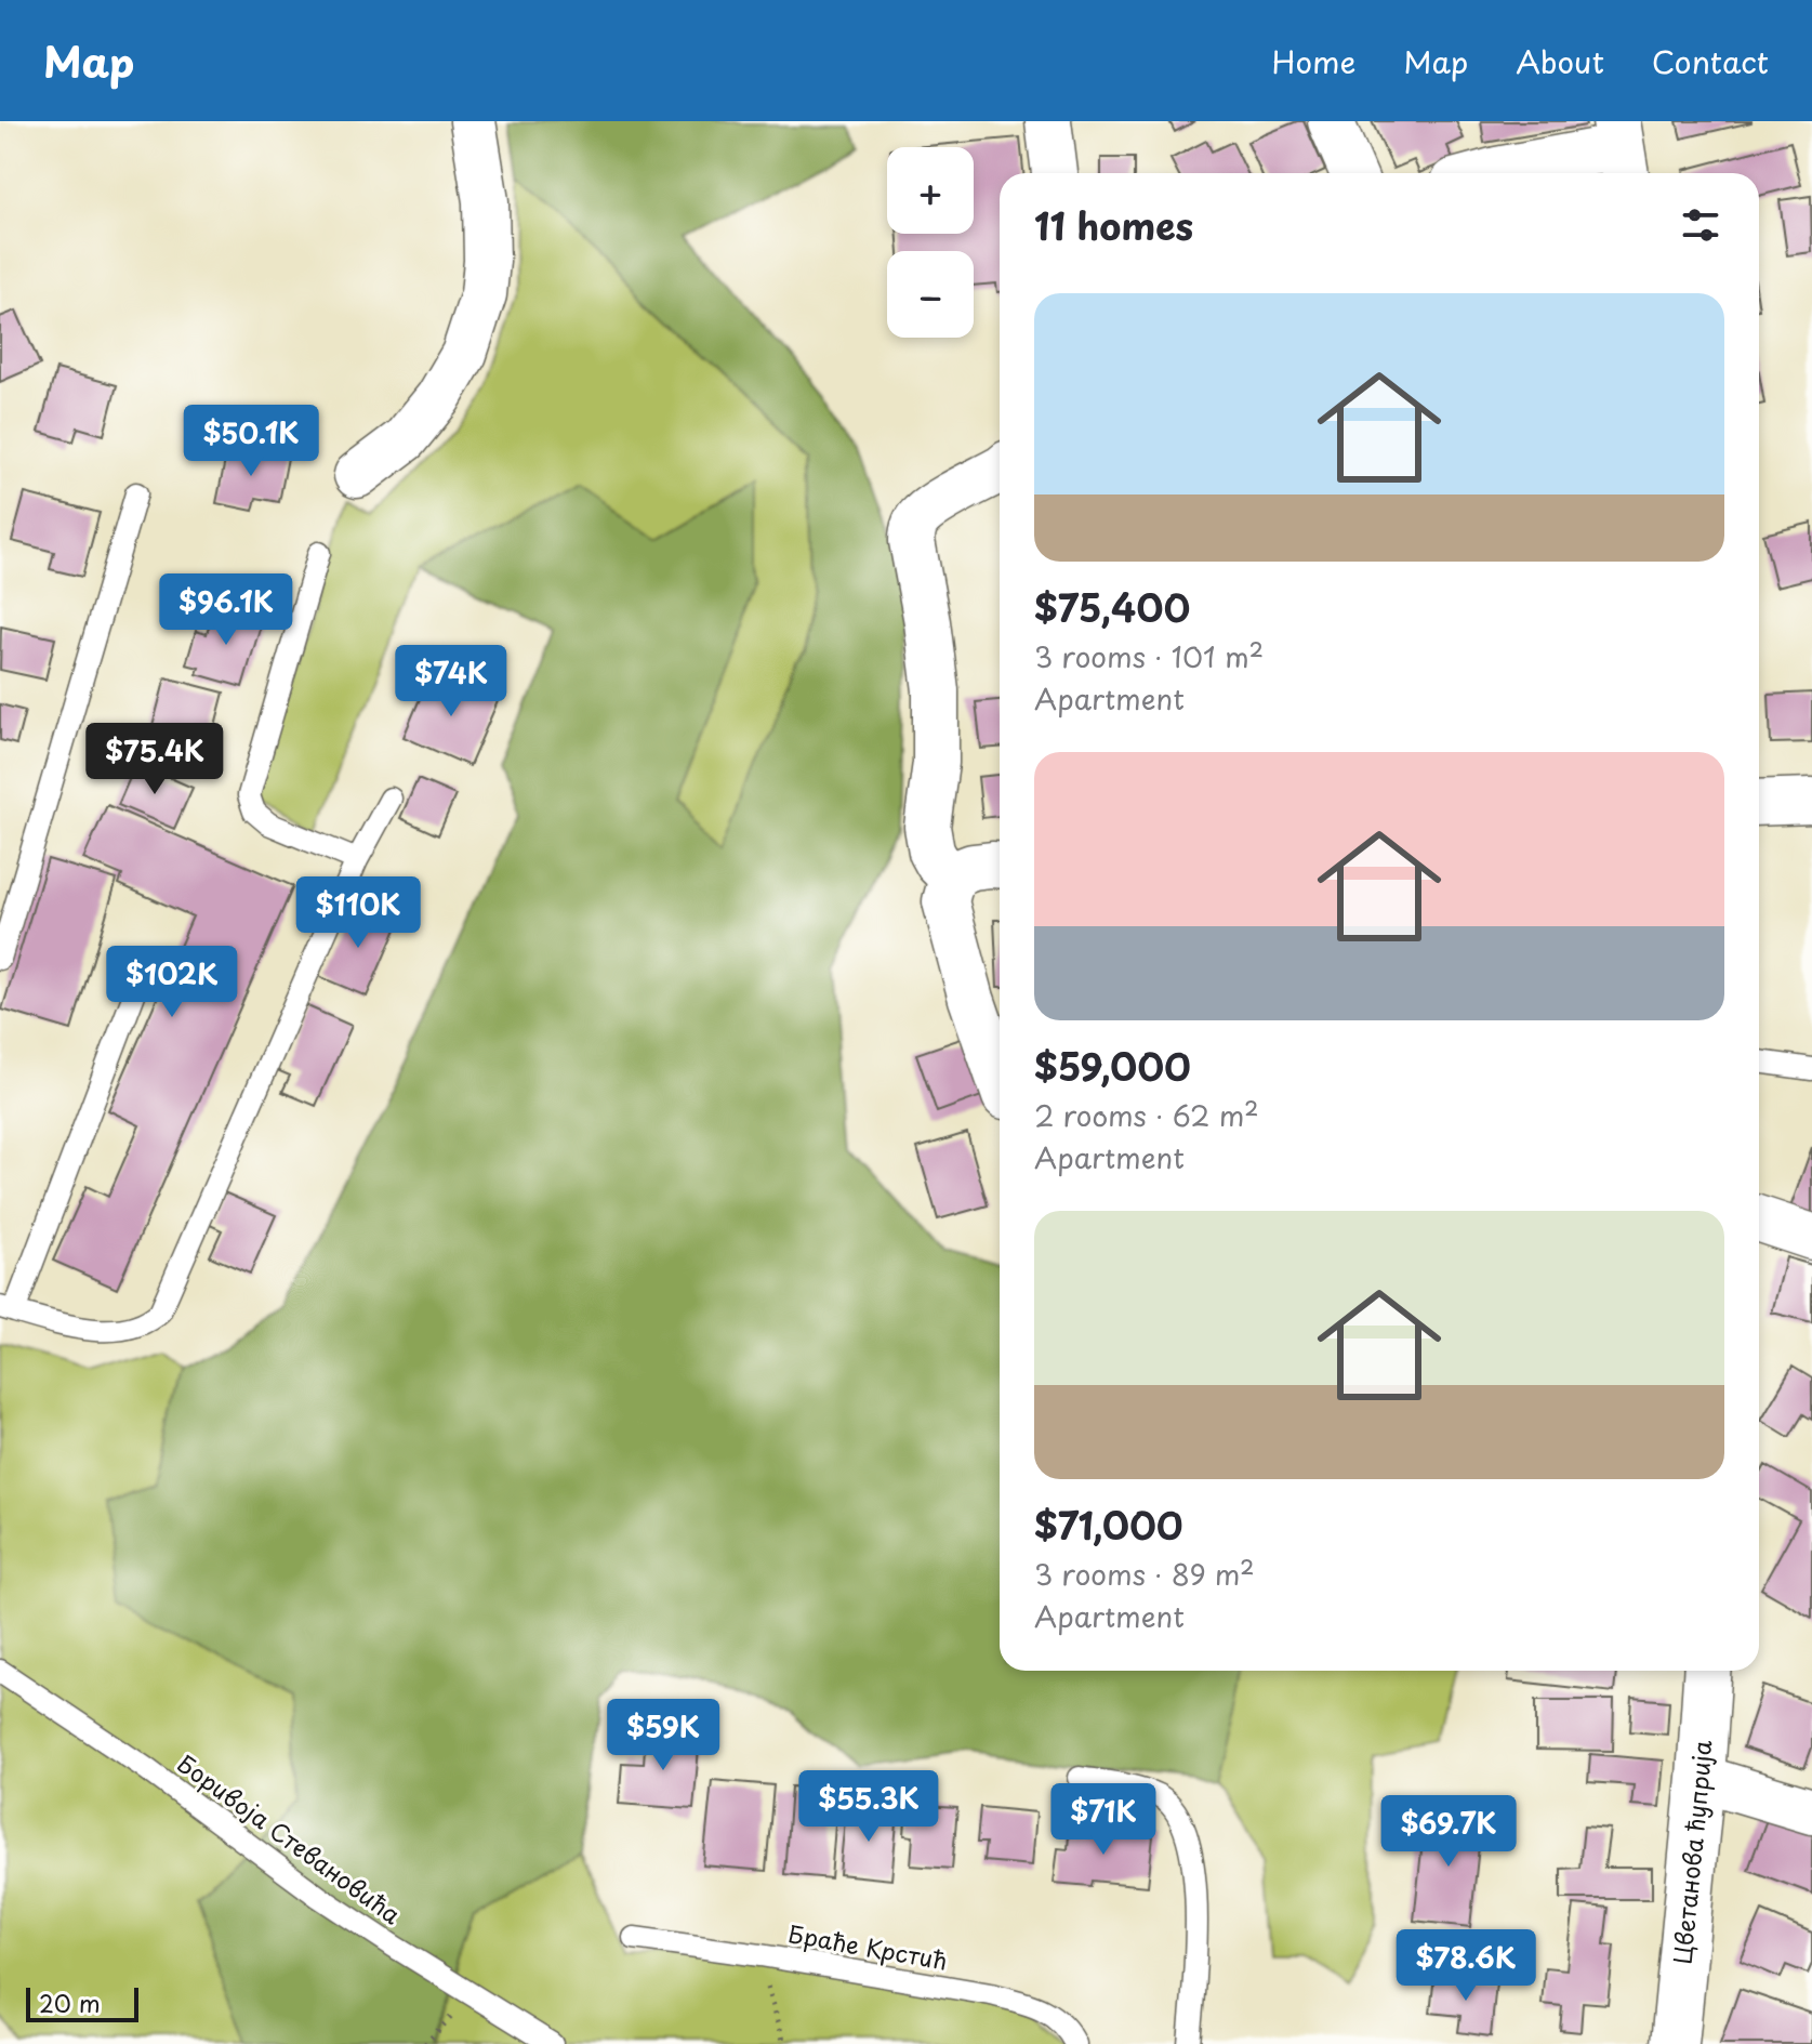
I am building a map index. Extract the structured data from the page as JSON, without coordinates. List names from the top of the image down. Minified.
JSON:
{"streets":{"street":["Цветанова ћуприја"],"lane":["Боривоја Стевановића","Браће Крстић"]},"scale_bar":"20 m","page":{"header":"Map","nav":["Home","Map","About","Contact"],"map_buttons":["+","−"],"heading":"11 homes","list":[{"name":"$75,400","note":"3 rooms · 101 m² · Apartment"},{"name":"$59,000","note":"2 rooms · 62 m² · Apartment"},{"name":"$71,000","note":"3 rooms · 89 m² · Apartment"}],"price":["$50.1K","$96.1K","$74K","$75.4K","$110K","$102K","$59K","$55.3K","$71K","$69.7K","$78.6K"],"scale":"20 m"}}
